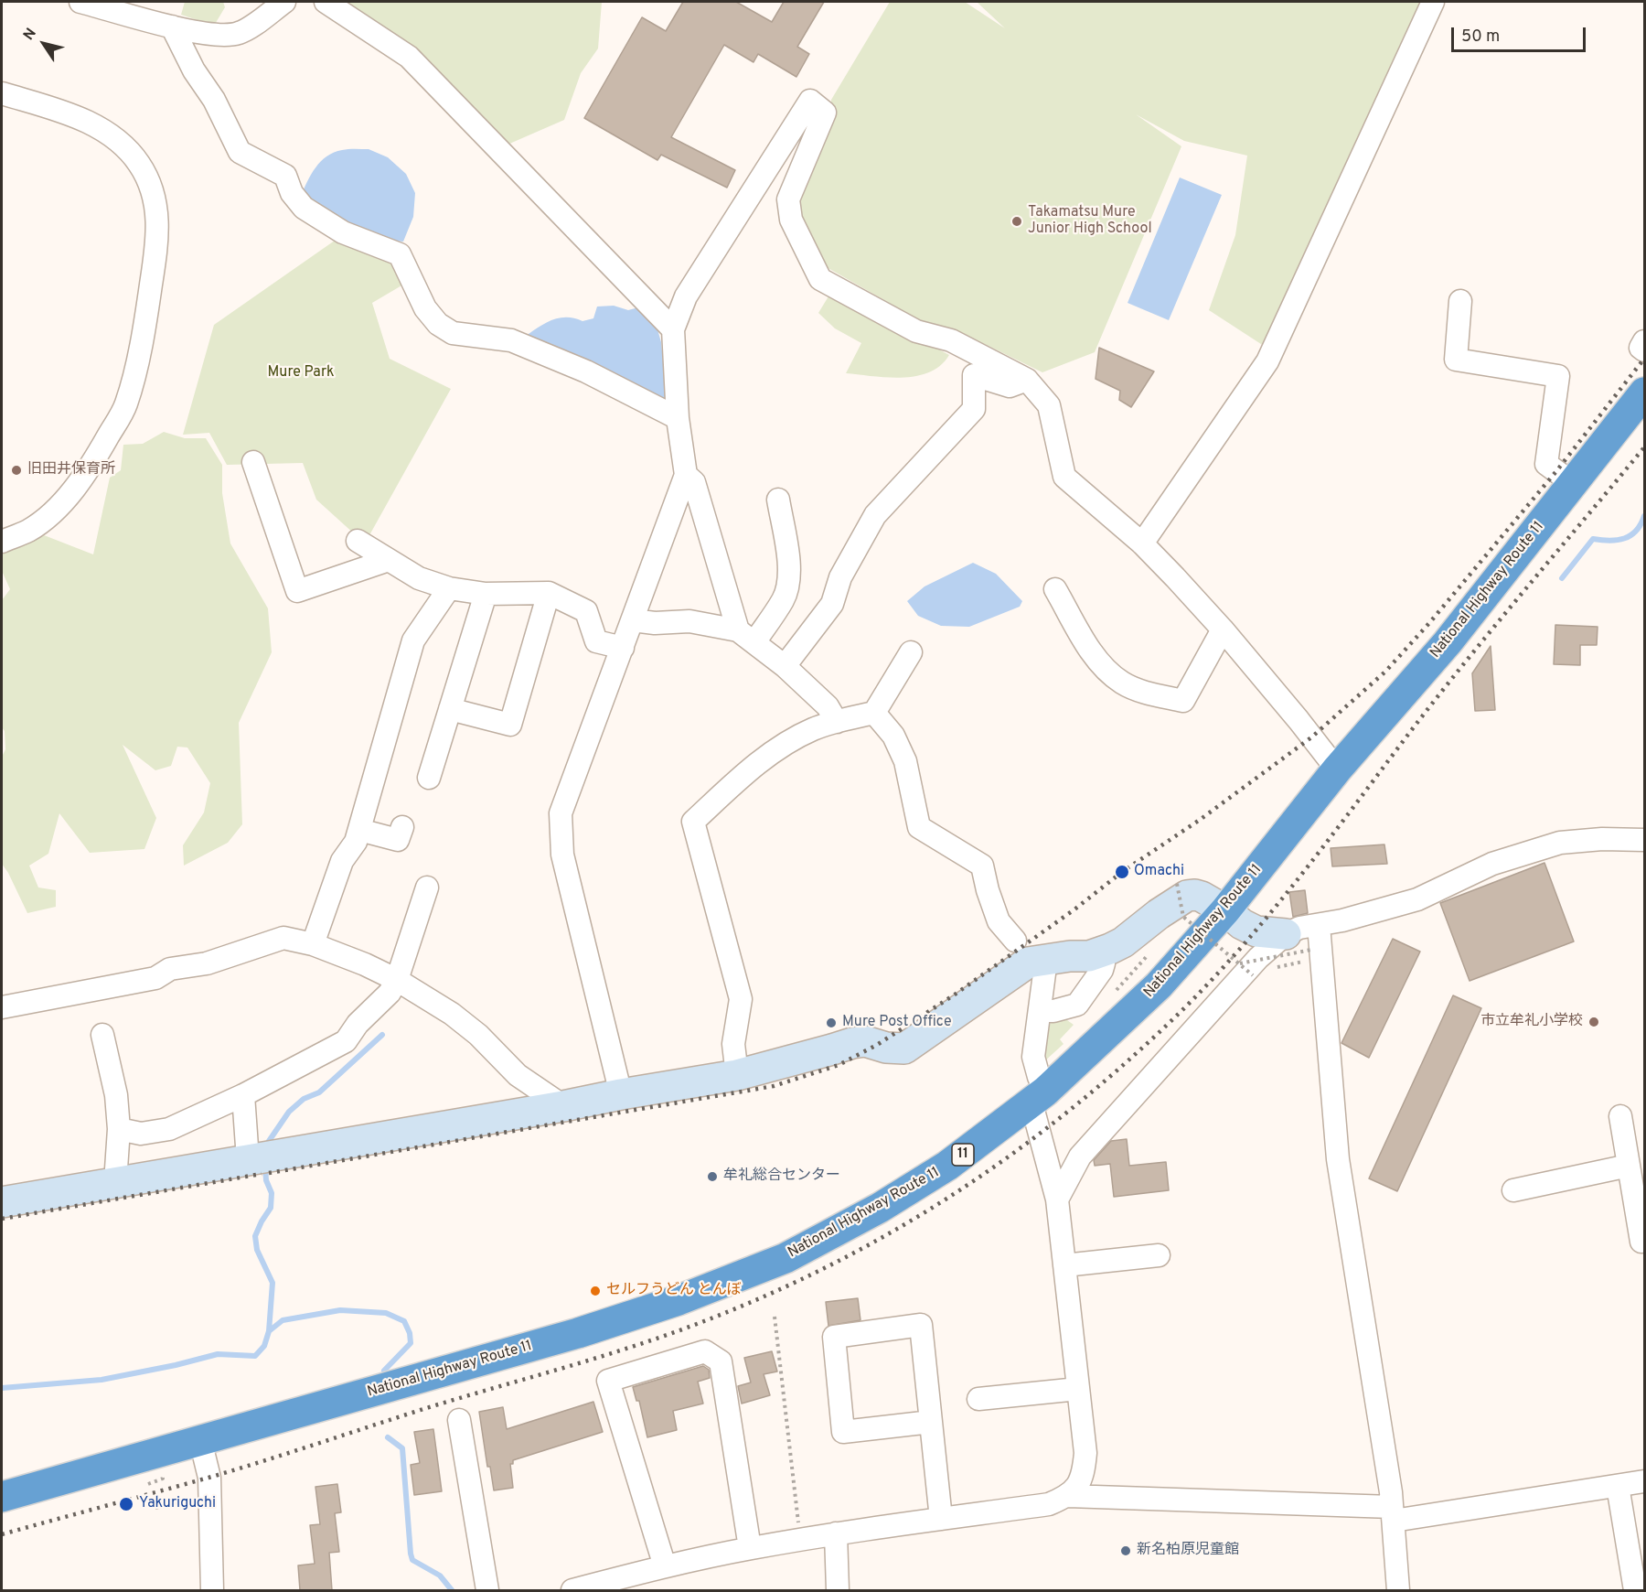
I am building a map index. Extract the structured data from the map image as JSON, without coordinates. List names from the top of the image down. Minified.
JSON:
{"streets":{"highway":["National Highway Route 11","11"]},"parks":["Mure Park"],"places":["Takamatsu Mure Junior High School","旧田井保育所","Omachi","市立牟礼小学校","Mure Post Office","牟礼総合センター","セルフうどん とんぼ","Yakuriguchi","新名柏原児童館"],"scale_bar":"50 m","north":"top left"}
